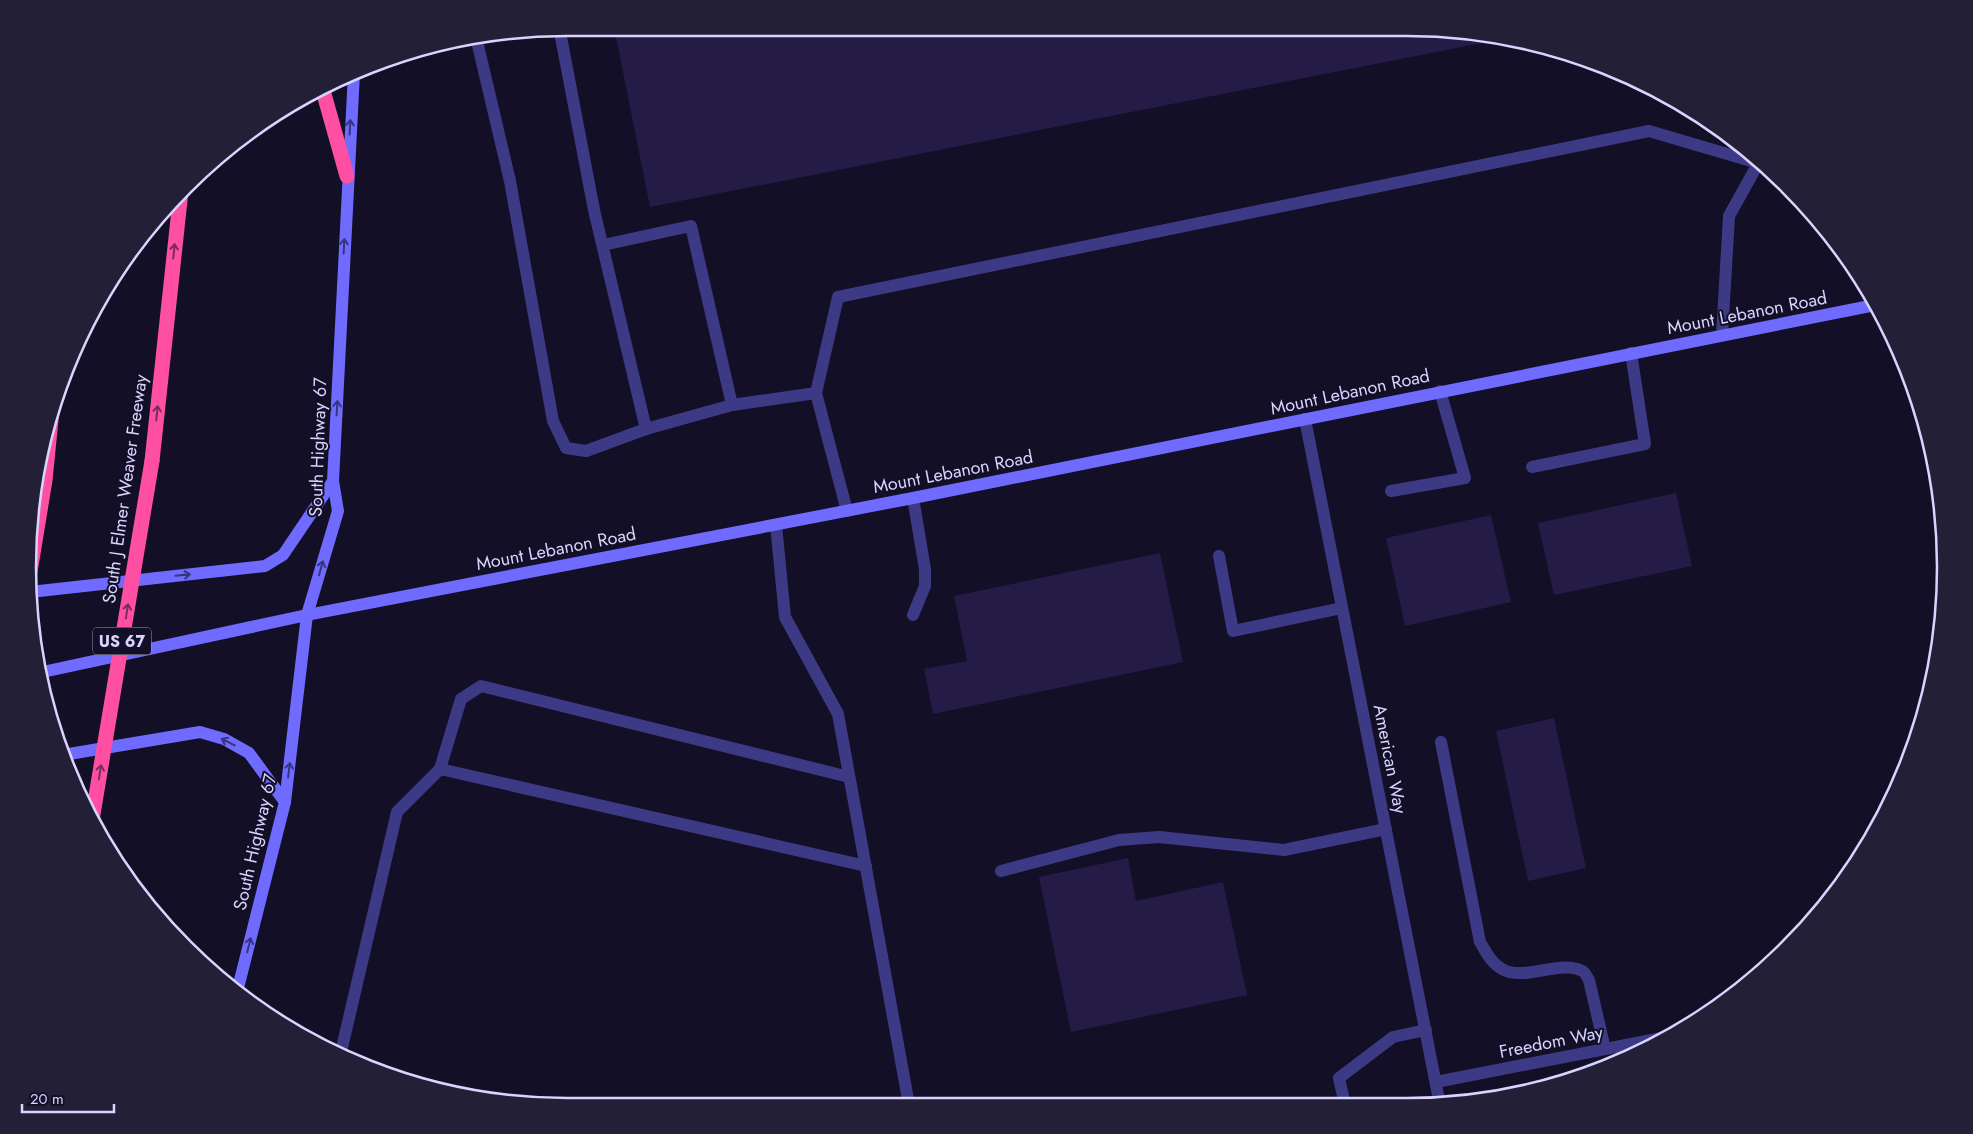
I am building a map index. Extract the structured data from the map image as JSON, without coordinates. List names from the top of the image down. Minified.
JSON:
{"streets":{"highway":["South J Elmer Weaver Freeway","US 67"],"street":["Mount Lebanon Road","South Highway 67","American Way","Freedom Way"]},"crossings":[["Mount Lebanon Road","South Highway 67"],["Mount Lebanon Road","American Way"],["American Way","Freedom Way"]],"one_way":["South Highway 67","South J Elmer Weaver Freeway"],"scale_bar":"20 m"}
